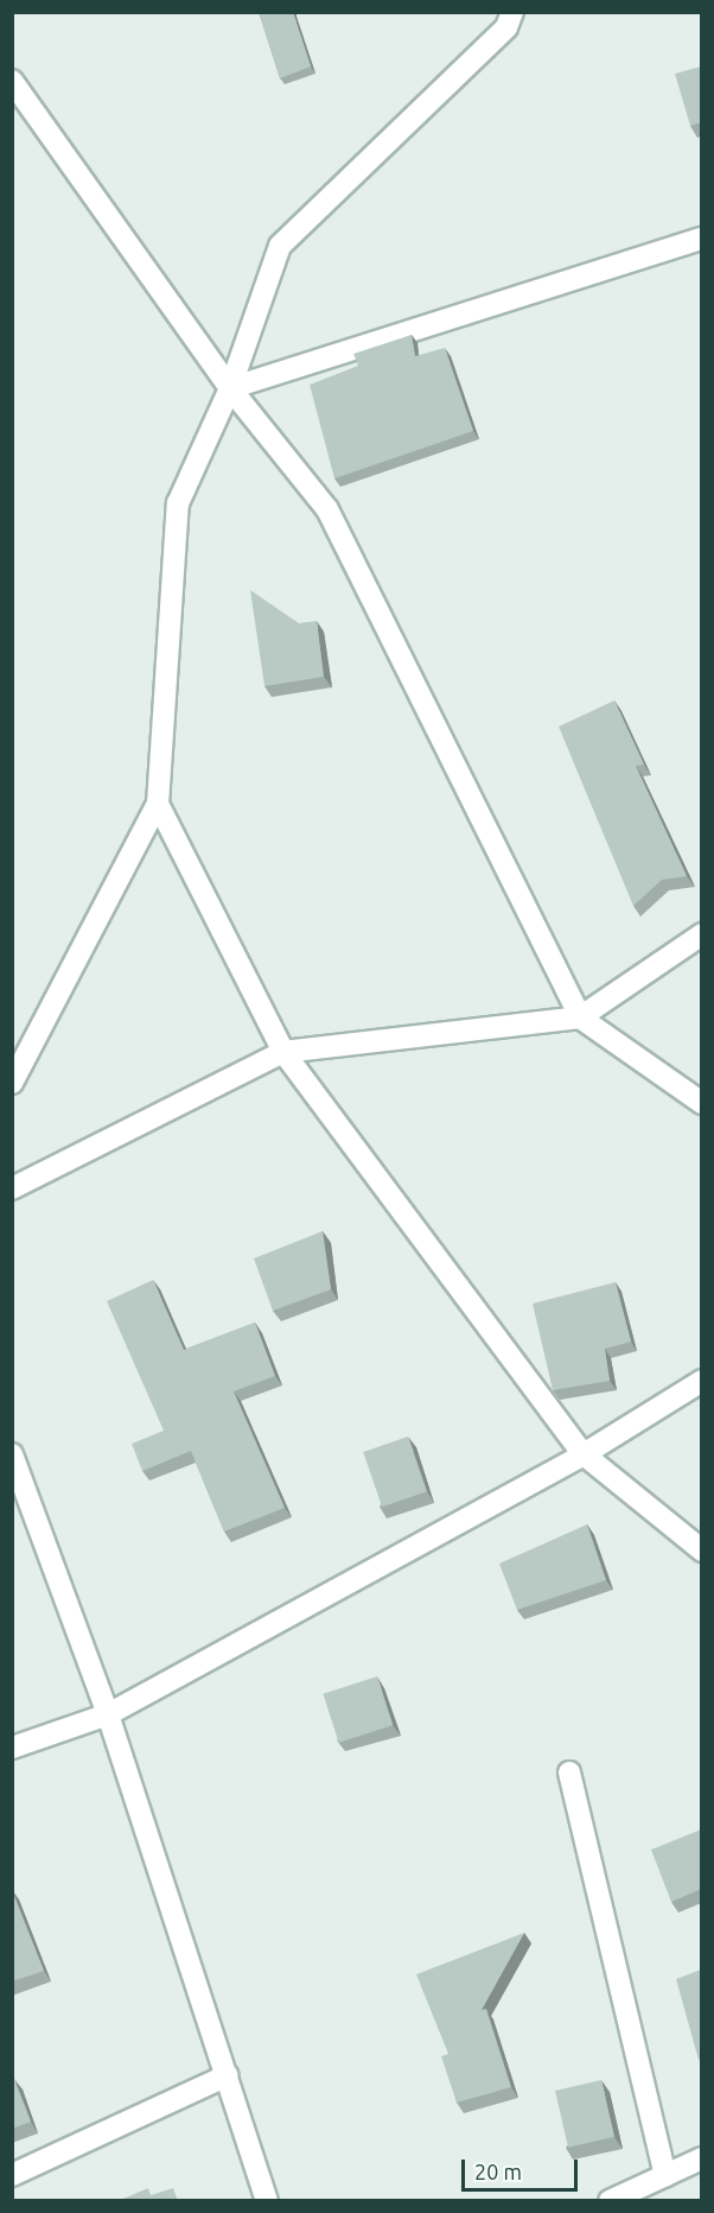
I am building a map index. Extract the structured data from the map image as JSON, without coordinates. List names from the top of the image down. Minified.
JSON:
{"scale_bar":"20 m"}
